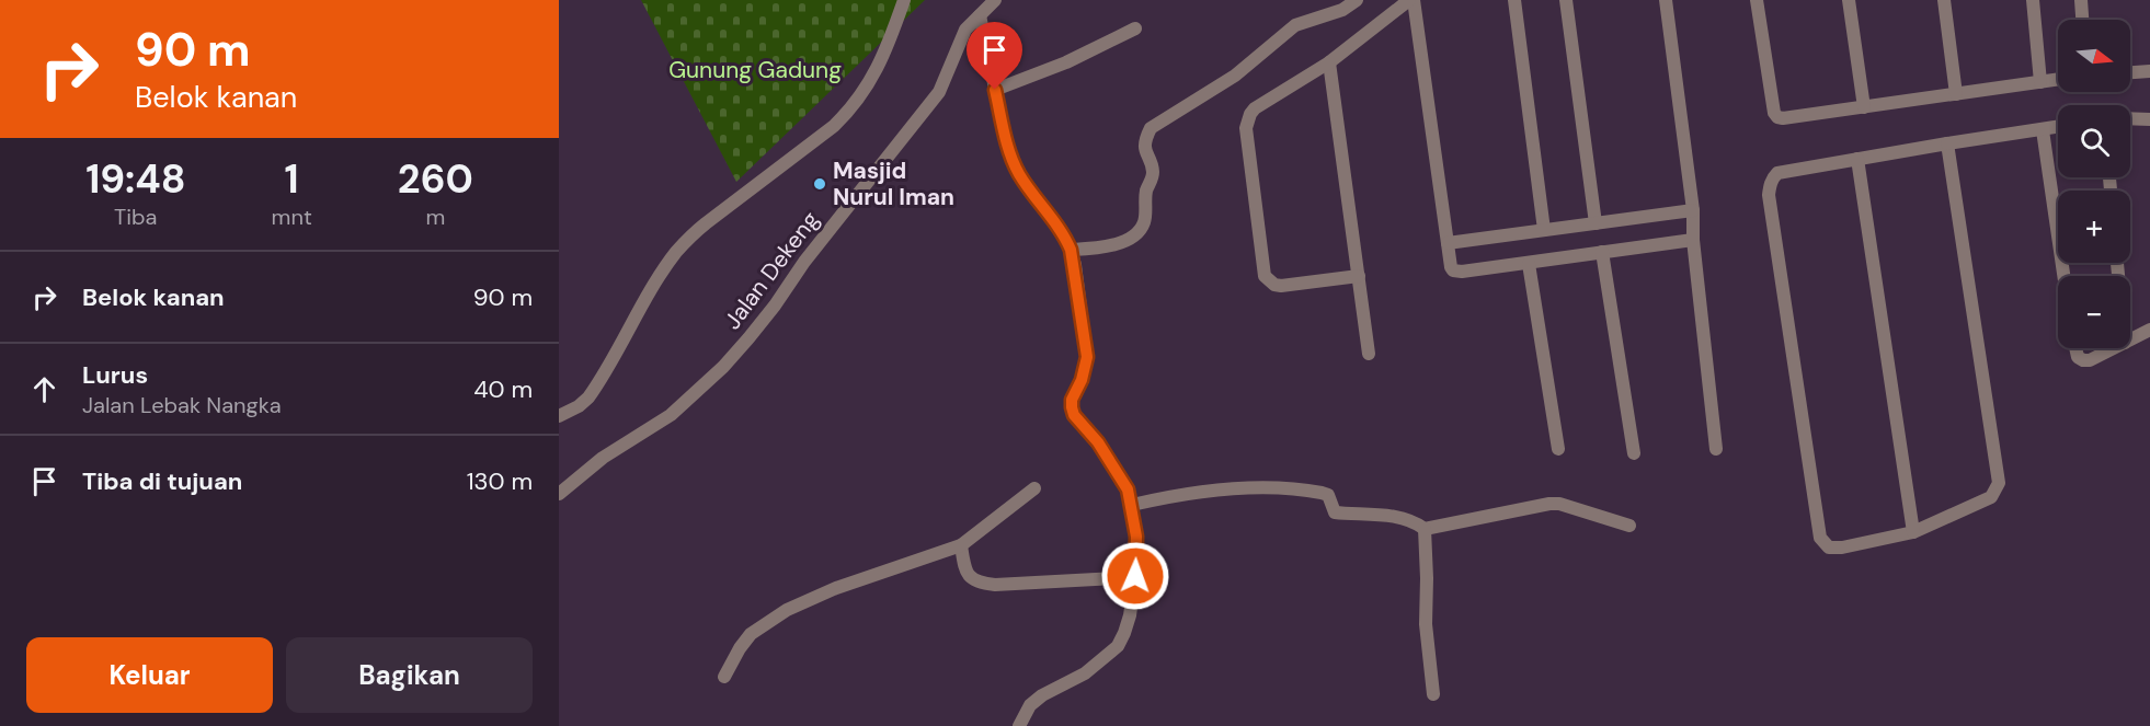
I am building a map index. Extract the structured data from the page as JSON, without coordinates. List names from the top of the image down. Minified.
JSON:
{"streets":{"street":["Jalan Dekeng"]},"parks":["Gunung Gadung"],"places":["Masjid Nurul Iman"],"north":"right","page":{"turn":["90 m","Belok kanan"],"map_buttons":["+","−"],"eta":["19:48","Tiba","1","mnt","260","m"],"list":[{"name":"Belok kanan","value":"90 m"},{"name":"Lurus","note":"Jalan Lebak Nangka","value":"40 m"},{"name":"Tiba di tujuan","value":"130 m"}],"buttons":["Keluar","Bagikan"]}}
